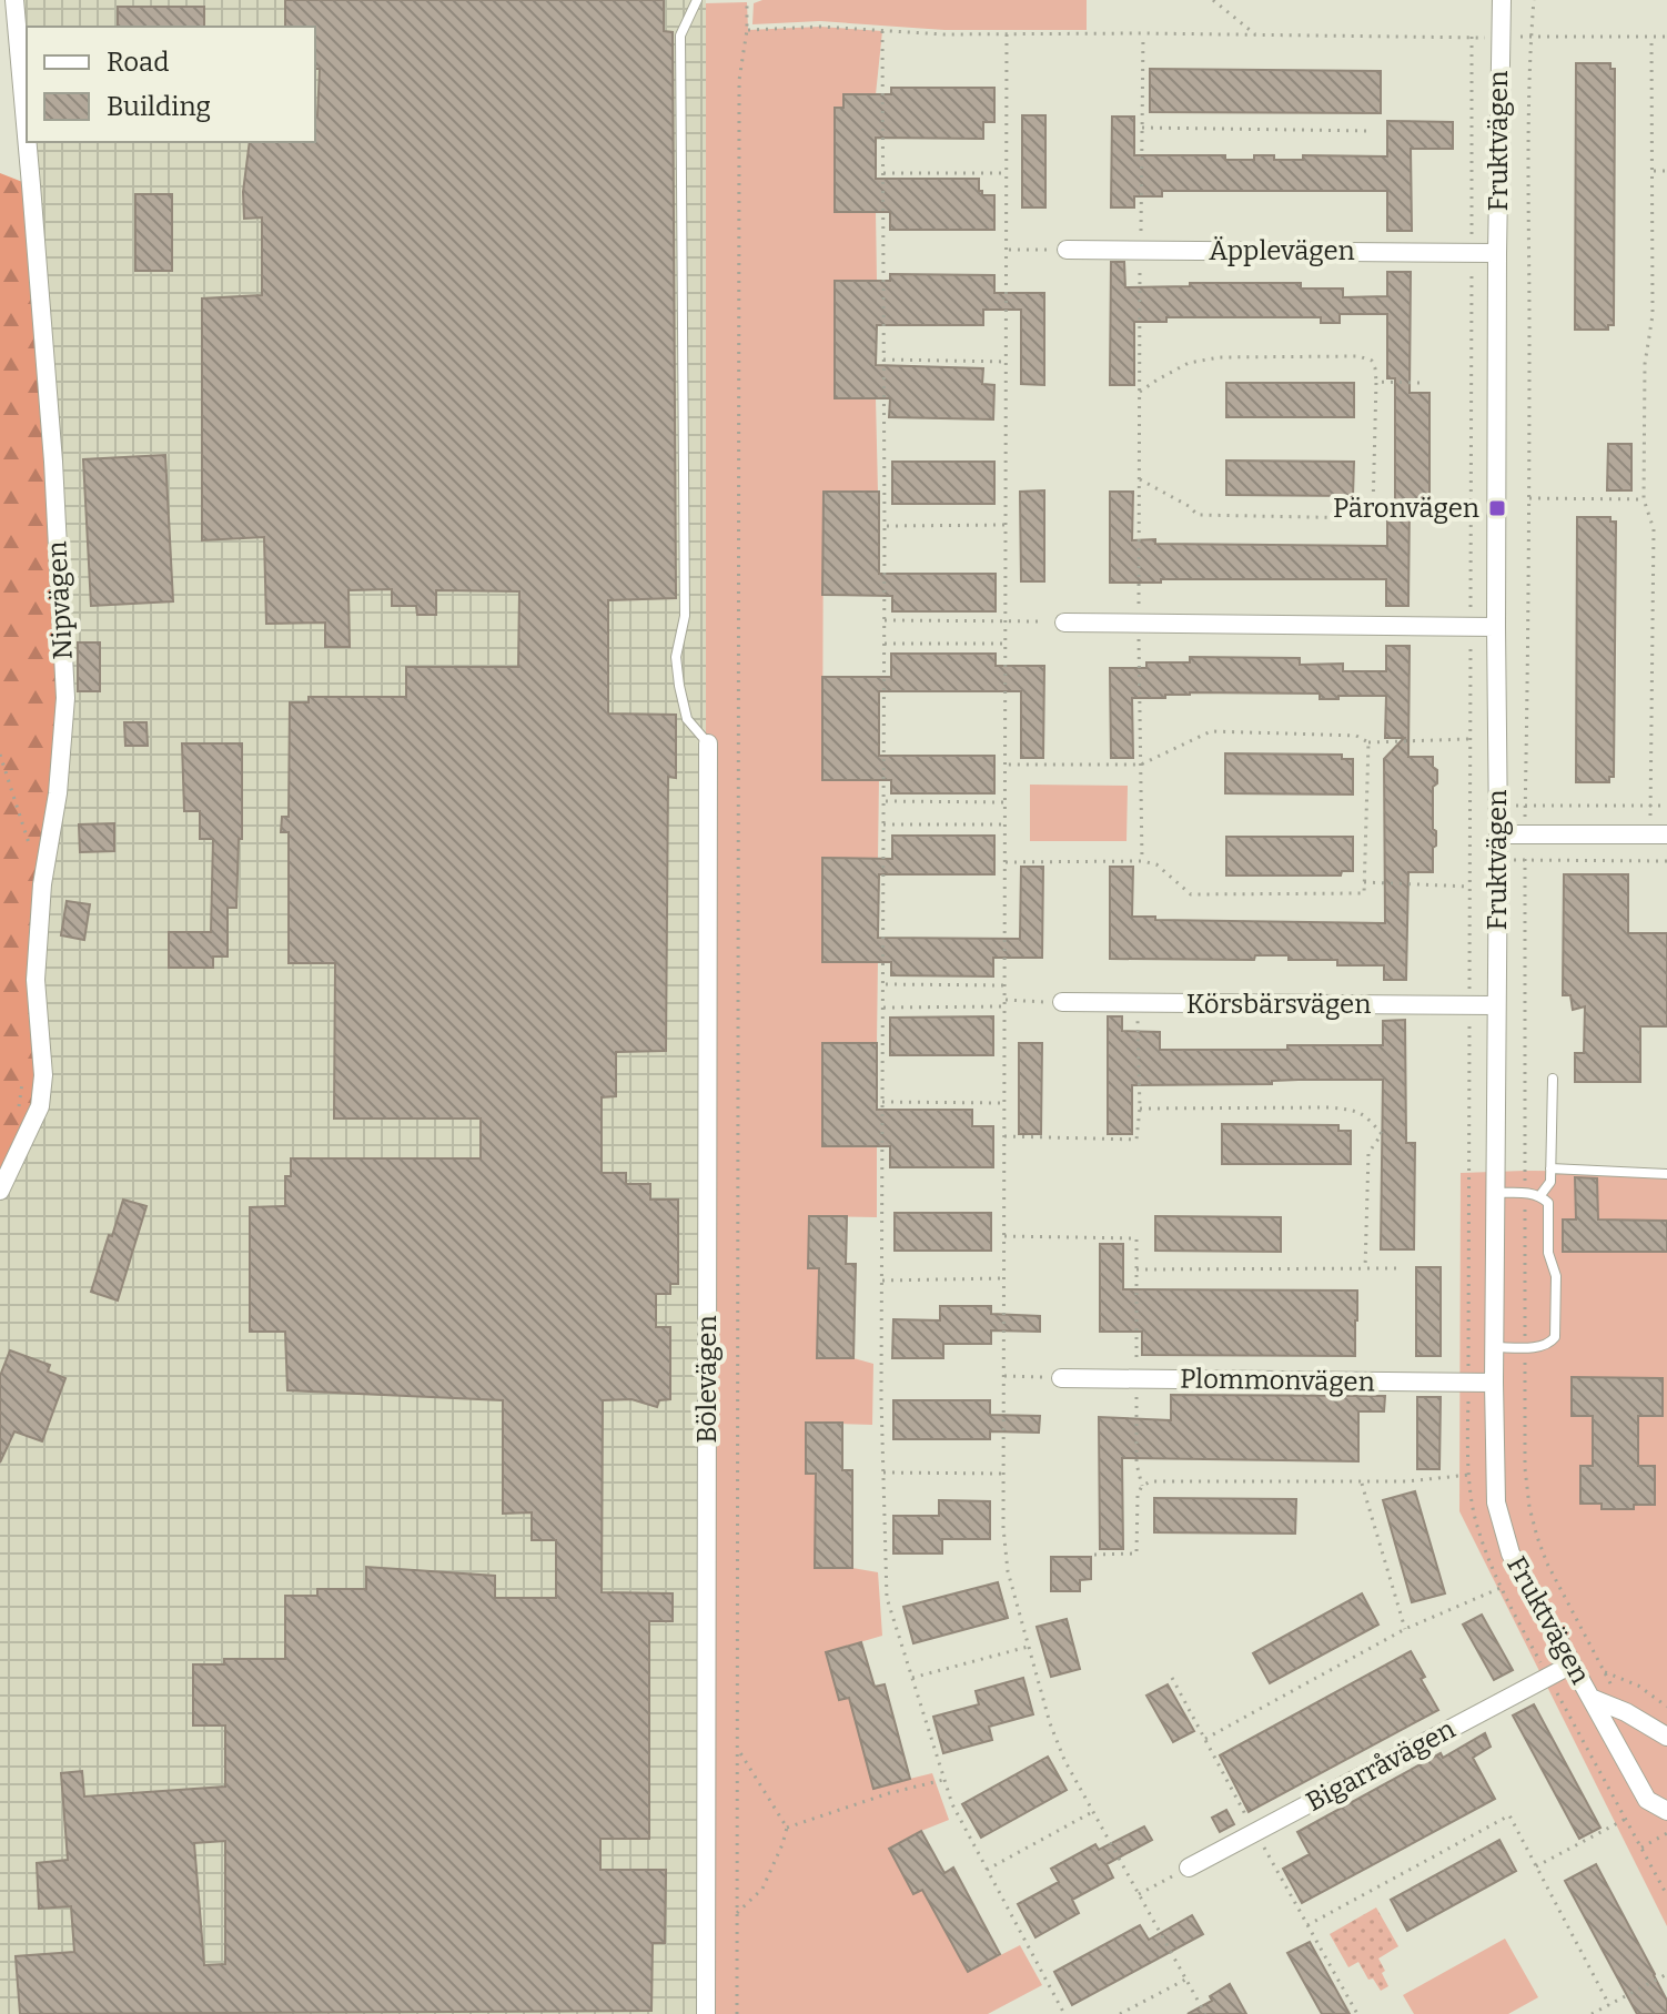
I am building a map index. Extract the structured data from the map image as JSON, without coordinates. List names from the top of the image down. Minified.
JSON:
{"streets":{"street":["Fruktvägen","Äpplevägen","Nipvägen","Körsbärsvägen","Bölevägen","Plommonvägen","Bigarråvägen"]},"crossings":[["Fruktvägen","Äpplevägen"],["Fruktvägen","Körsbärsvägen"],["Fruktvägen","Plommonvägen"],["Fruktvägen","Bigarråvägen"]],"places":{"transit":["Päronvägen"]},"legend":["Road","Building"]}
